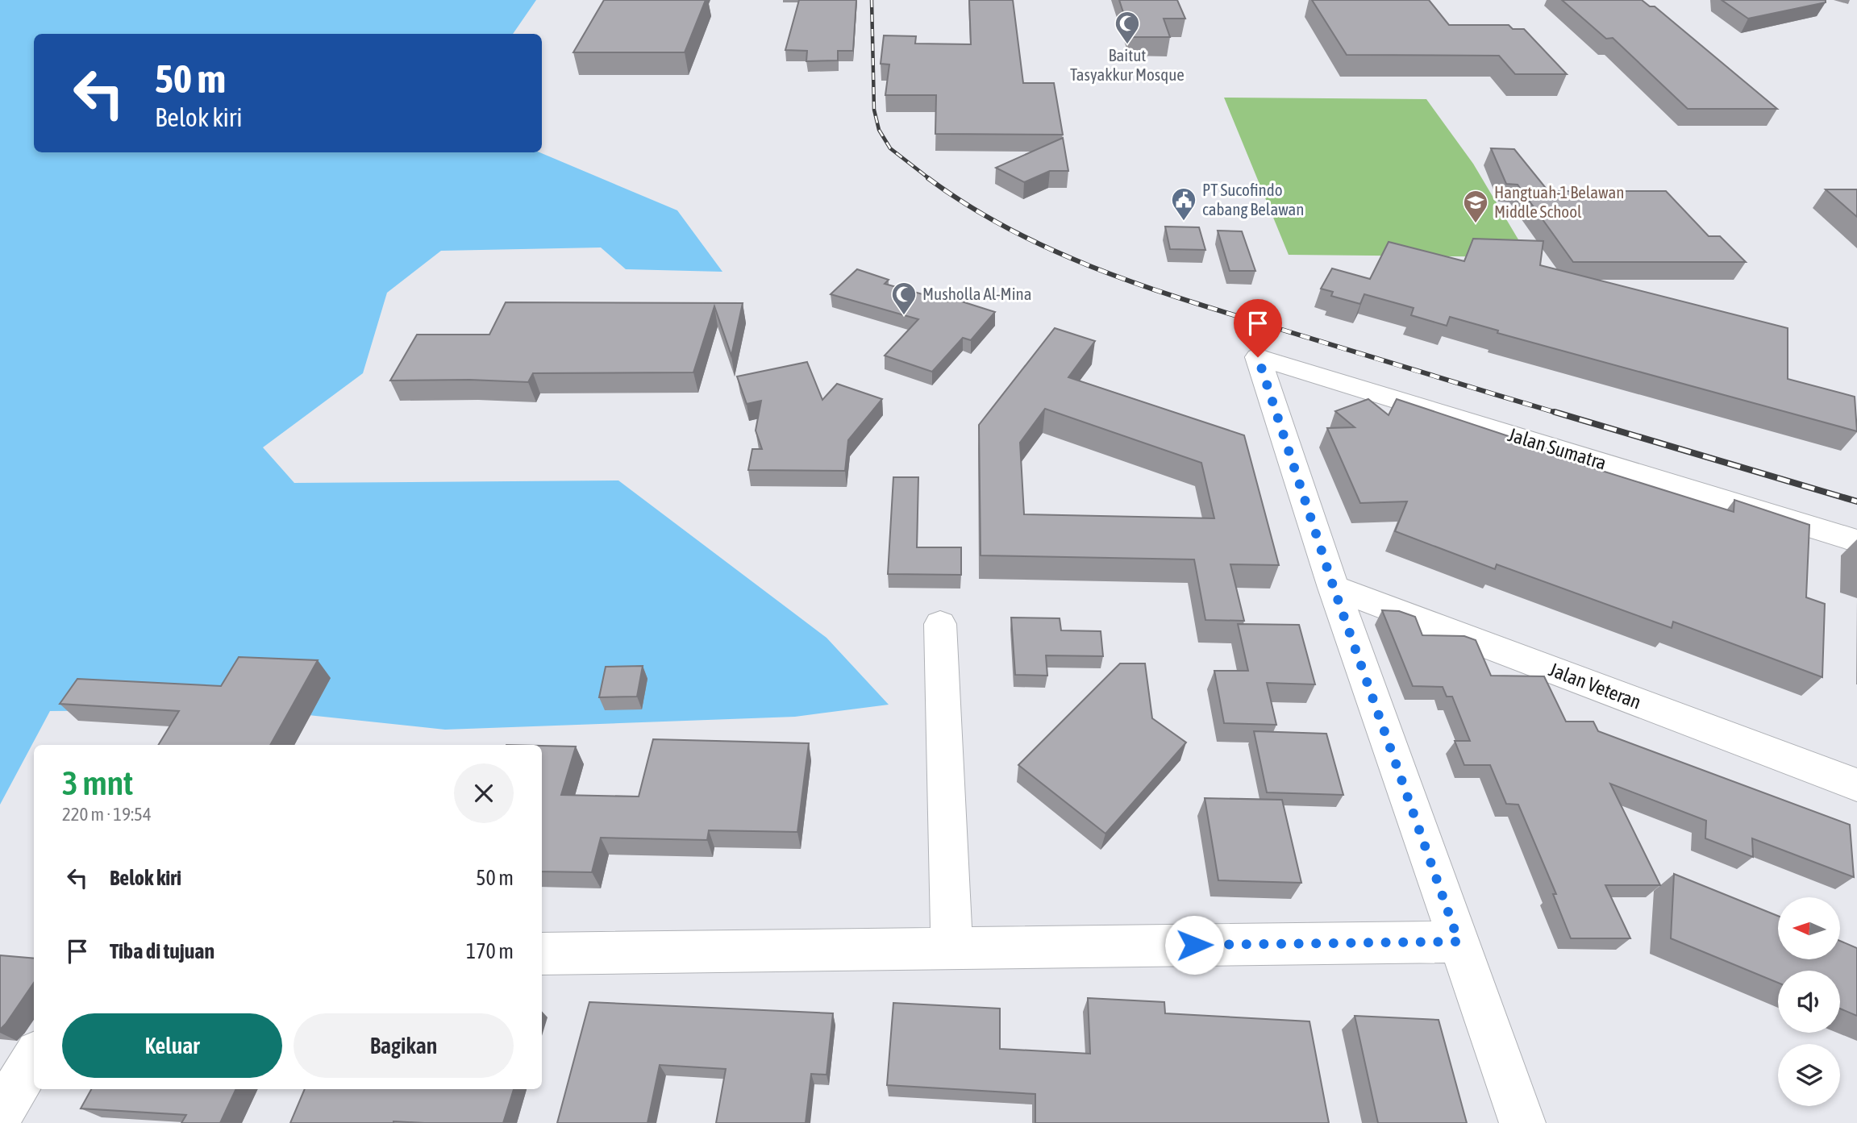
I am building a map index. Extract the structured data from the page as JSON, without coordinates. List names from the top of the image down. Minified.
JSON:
{"streets":{"main road":["Jalan Sumatra","Jalan Veteran"]},"crossings":[["Jalan Sumatra","Jalan Veteran"]],"places":{"mosque":["Baitut Tasyakkur Mosque","Musholla Al-Mina"],"public building":["PT Sucofindo cabang Belawan"],"school or university":["Hangtuah-1 Belawan Middle School"]},"north":"left","page":{"turn":["50 m","Belok kiri"],"heading":["3 mnt","220 m · 19:54"],"list":[{"name":"Belok kiri","value":"50 m"},{"name":"Tiba di tujuan","value":"170 m"}],"buttons":["Keluar","Bagikan"]}}
